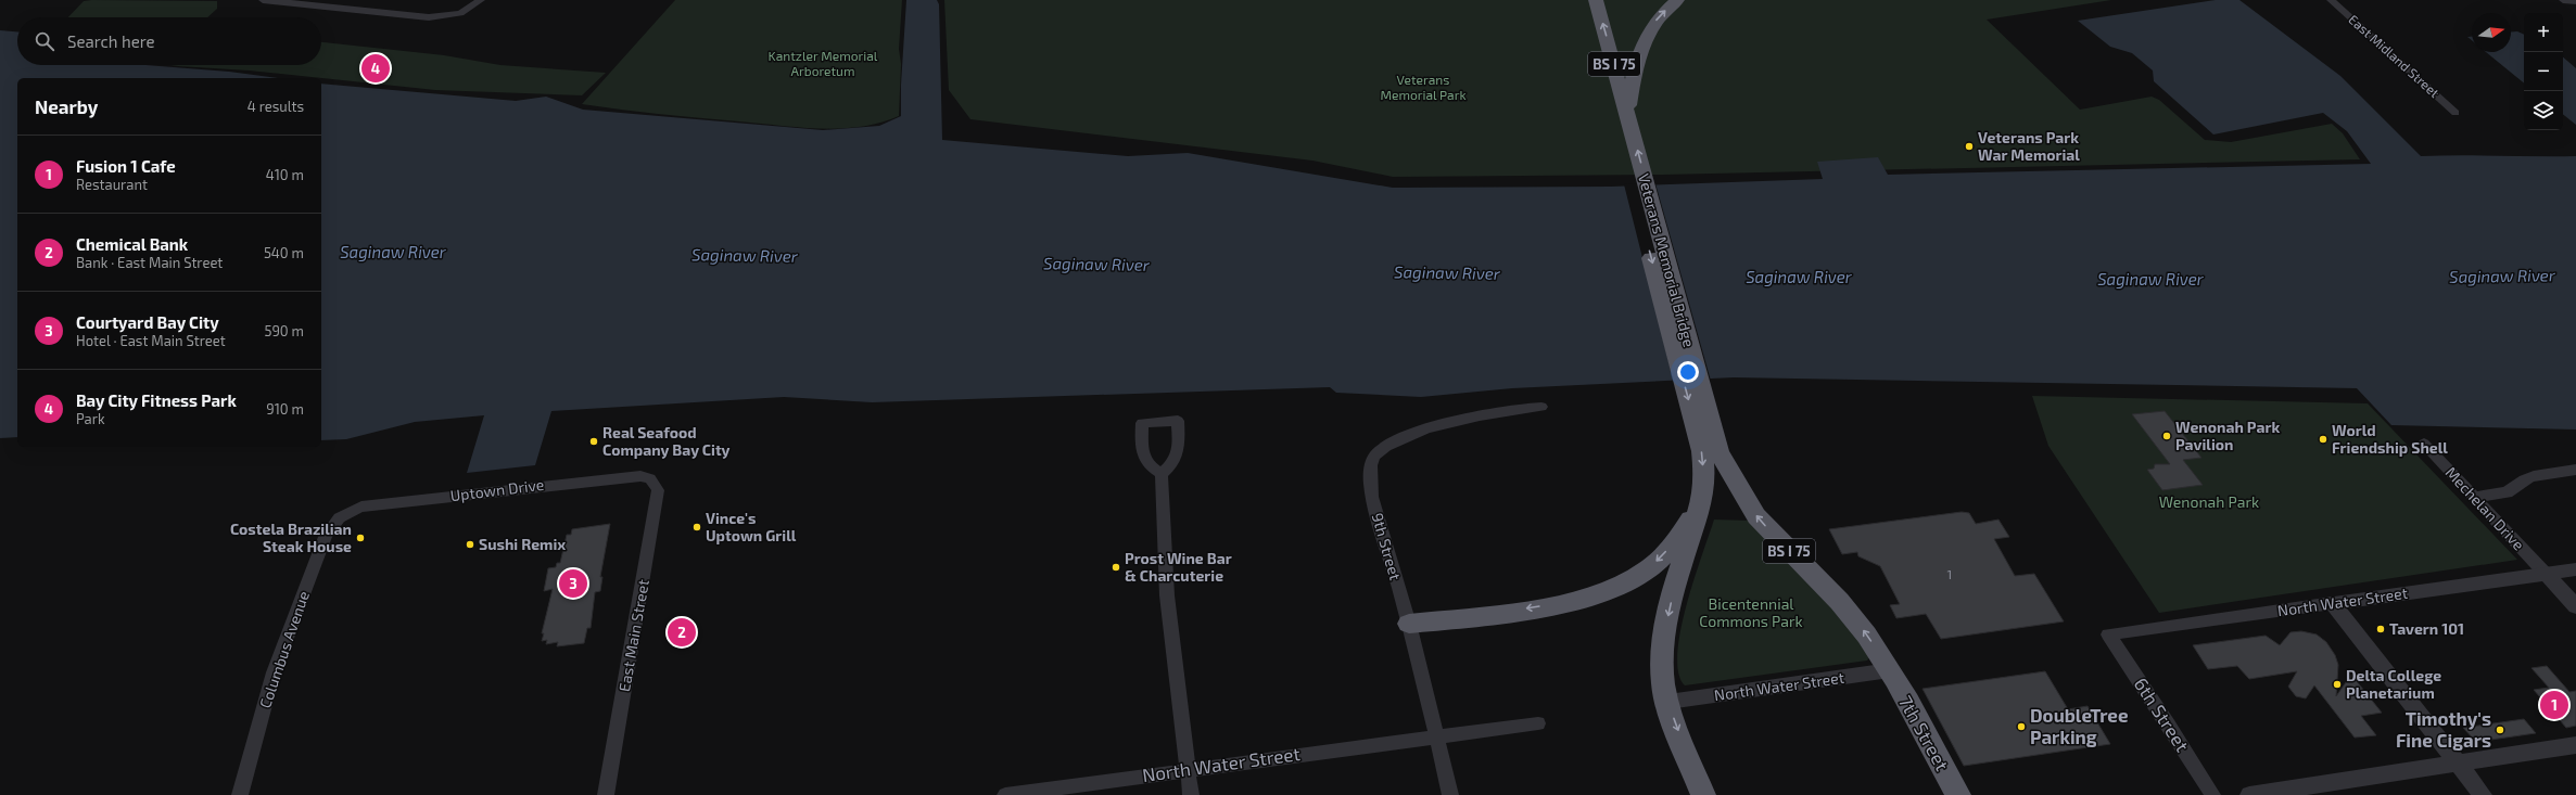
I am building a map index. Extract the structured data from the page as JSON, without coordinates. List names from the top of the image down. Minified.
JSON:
{"streets":{"highway":["BS I 75","Veterans Memorial Bridge","7th Street"],"street":["East Midland Street","Uptown Drive","Mechelan Drive","9th Street","North Water Street","East Main Street","Columbus Avenue","6th Street"]},"crossings":[["BS I 75","Veterans Memorial Bridge"],["BS I 75","North Water Street"],["Veterans Memorial Bridge","North Water Street"],["Veterans Memorial Bridge","7th Street"],["Uptown Drive","East Main Street"],["Uptown Drive","Columbus Avenue"],["Mechelan Drive","North Water Street"],["9th Street","North Water Street"],["North Water Street","6th Street"],["North Water Street","7th Street"]],"water":["Saginaw River"],"parks":["Kantzler Memorial Arboretum","Veterans Memorial Park","Wenonah Park","Bicentennial Commons Park"],"places":["Veterans Park War Memorial","Wenonah Park Pavilion","World Friendship Shell","Real Seafood Company Bay City","Vince's Uptown Grill","Costela Brazilian Steak House","Sushi Remix","Prost Wine Bar & Charcuterie","Tavern 101","Delta College Planetarium","DoubleTree Parking","Timothy's Fine Cigars"],"house_numbers":["1"],"north":"right","page":{"map_buttons":["+","−"],"search":"Search here","pins":["4","3","2","1"],"heading":["Nearby","4 results"],"list":[{"mark":"1","name":"Fusion 1 Cafe","note":"Restaurant","value":"410 m"},{"mark":"2","name":"Chemical Bank","note":"Bank · East Main Street","value":"540 m"},{"mark":"3","name":"Courtyard Bay City","note":"Hotel · East Main Street","value":"590 m"},{"mark":"4","name":"Bay City Fitness Park","note":"Park","value":"910 m"}]}}
